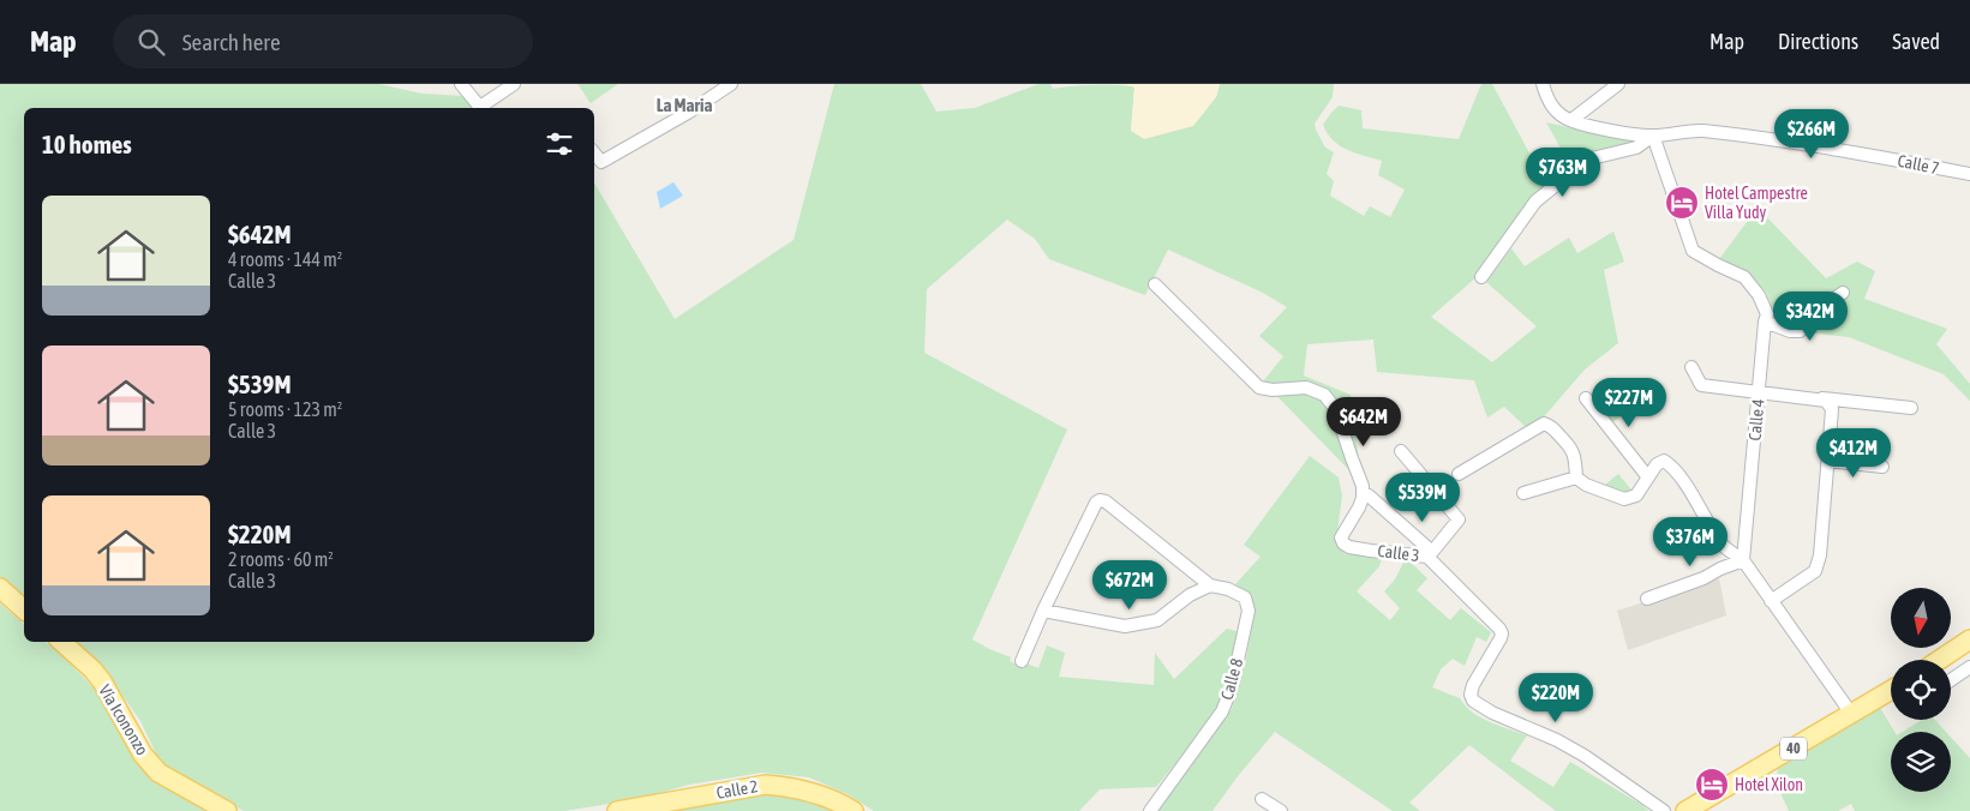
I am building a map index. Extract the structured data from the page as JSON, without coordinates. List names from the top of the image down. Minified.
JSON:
{"streets":{"main road":["Vía Icononzo","40","Calle 2"],"street":["Calle 7","Calle 4","Calle 3","Calle 8"]},"crossings":[["Calle 7","Calle 4"]],"districts":["La Maria"],"places":{"hotel":["Hotel Campestre Villa Yudy","Hotel Xilon"]},"north":"bottom","page":{"header":"Map","search":"Search here","nav":["Map","Directions","Saved"],"heading":"10 homes","price":["$266M","$763M","$342M","$227M","$642M","$412M","$539M","$376M","$672M","$220M"],"list":[{"name":"$642M","note":"4 rooms · 144 m² · Calle 3"},{"name":"$539M","note":"5 rooms · 123 m² · Calle 3"},{"name":"$220M","note":"2 rooms · 60 m² · Calle 3"}]}}
